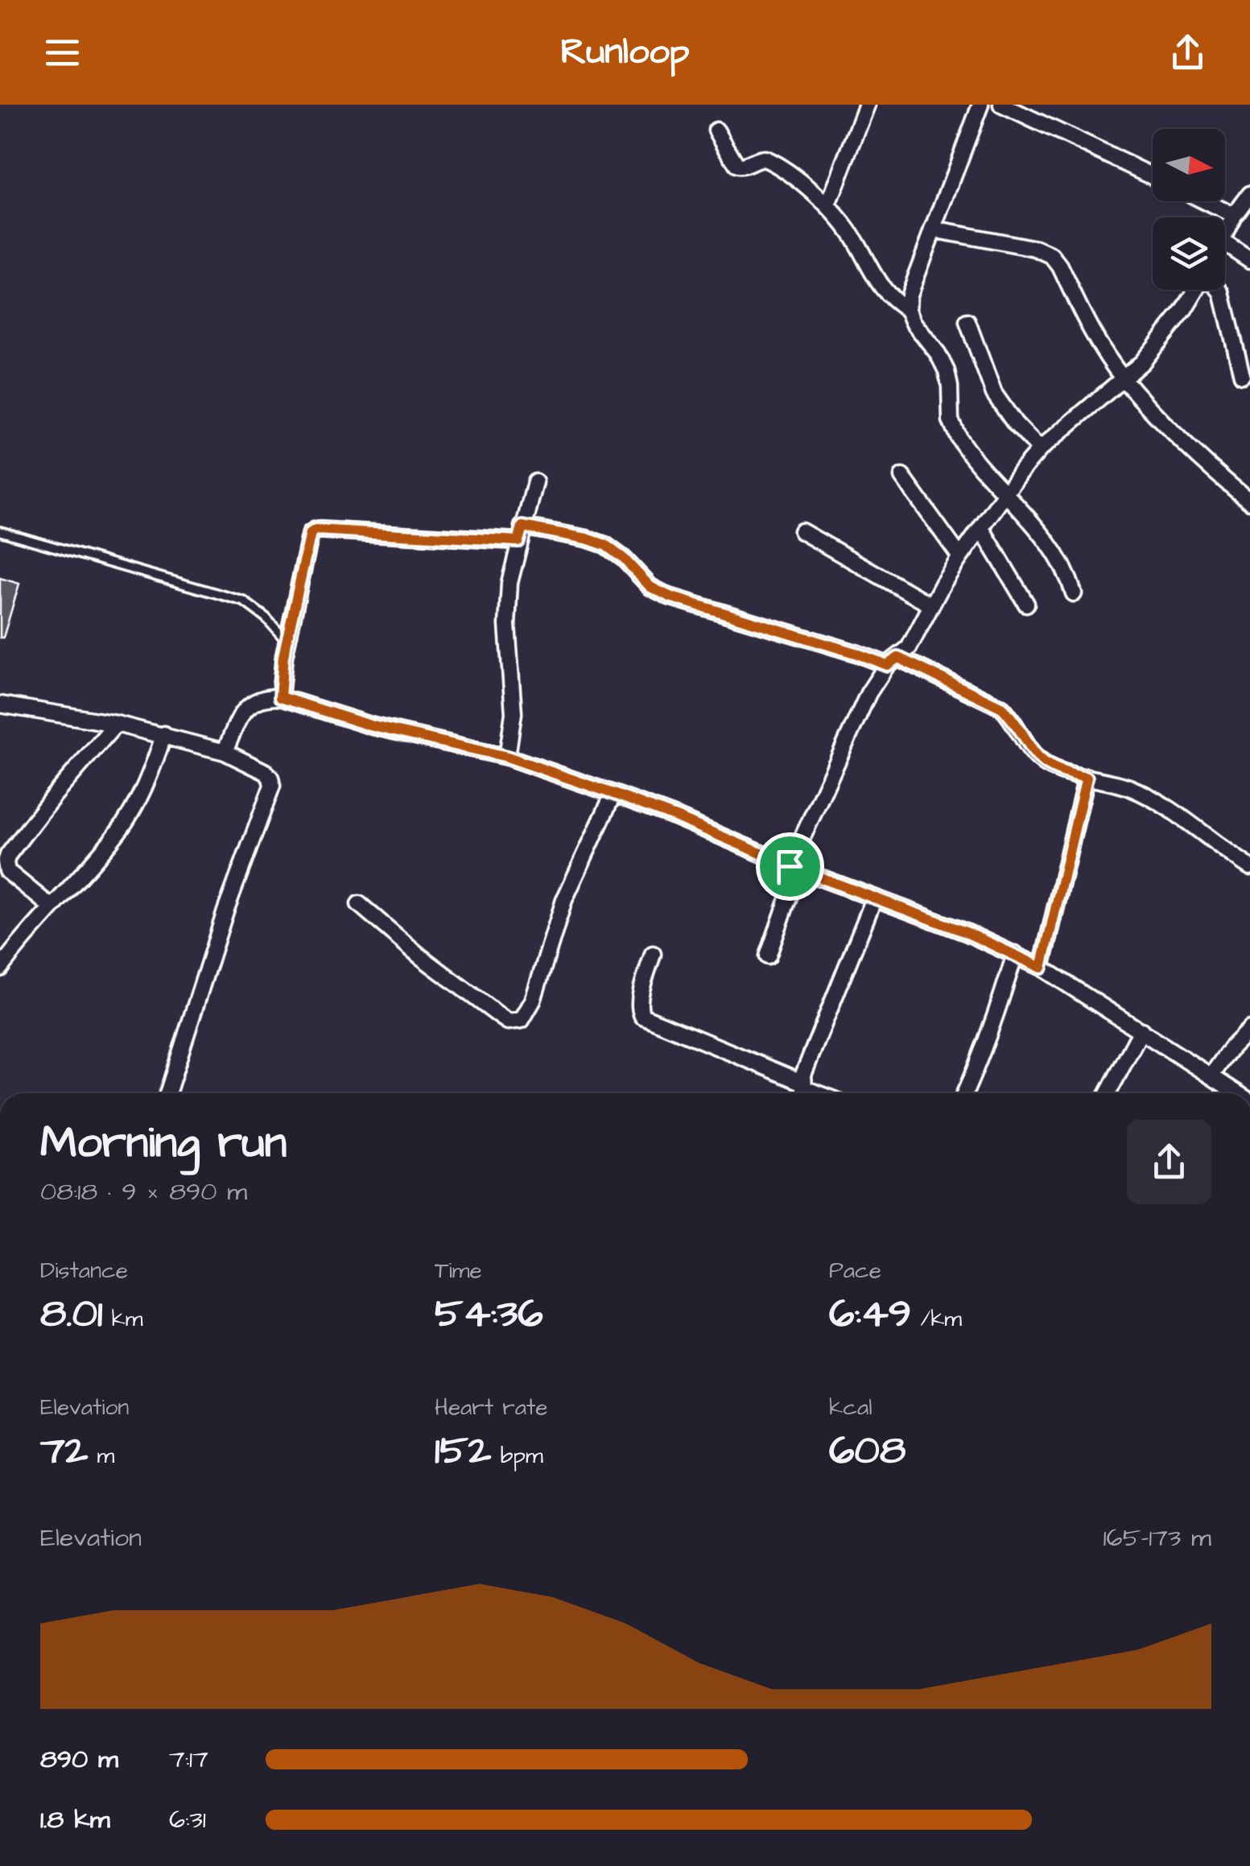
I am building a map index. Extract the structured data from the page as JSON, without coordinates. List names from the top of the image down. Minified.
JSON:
{"north":"right","page":{"header":"Runloop","heading":["Morning run","08:18 · 9 × 890 m"],"stats":[["Distance","8.01 km"],["Time","54:36"],["Pace","6:49 /km"],["Elevation","72 m"],["Heart rate","152 bpm"],["kcal","608"]],"chart":["Elevation","165–173 m"],"list":[{"name":"890 m","note":"7:17"},{"name":"1.8 km","note":"6:31"}]}}
